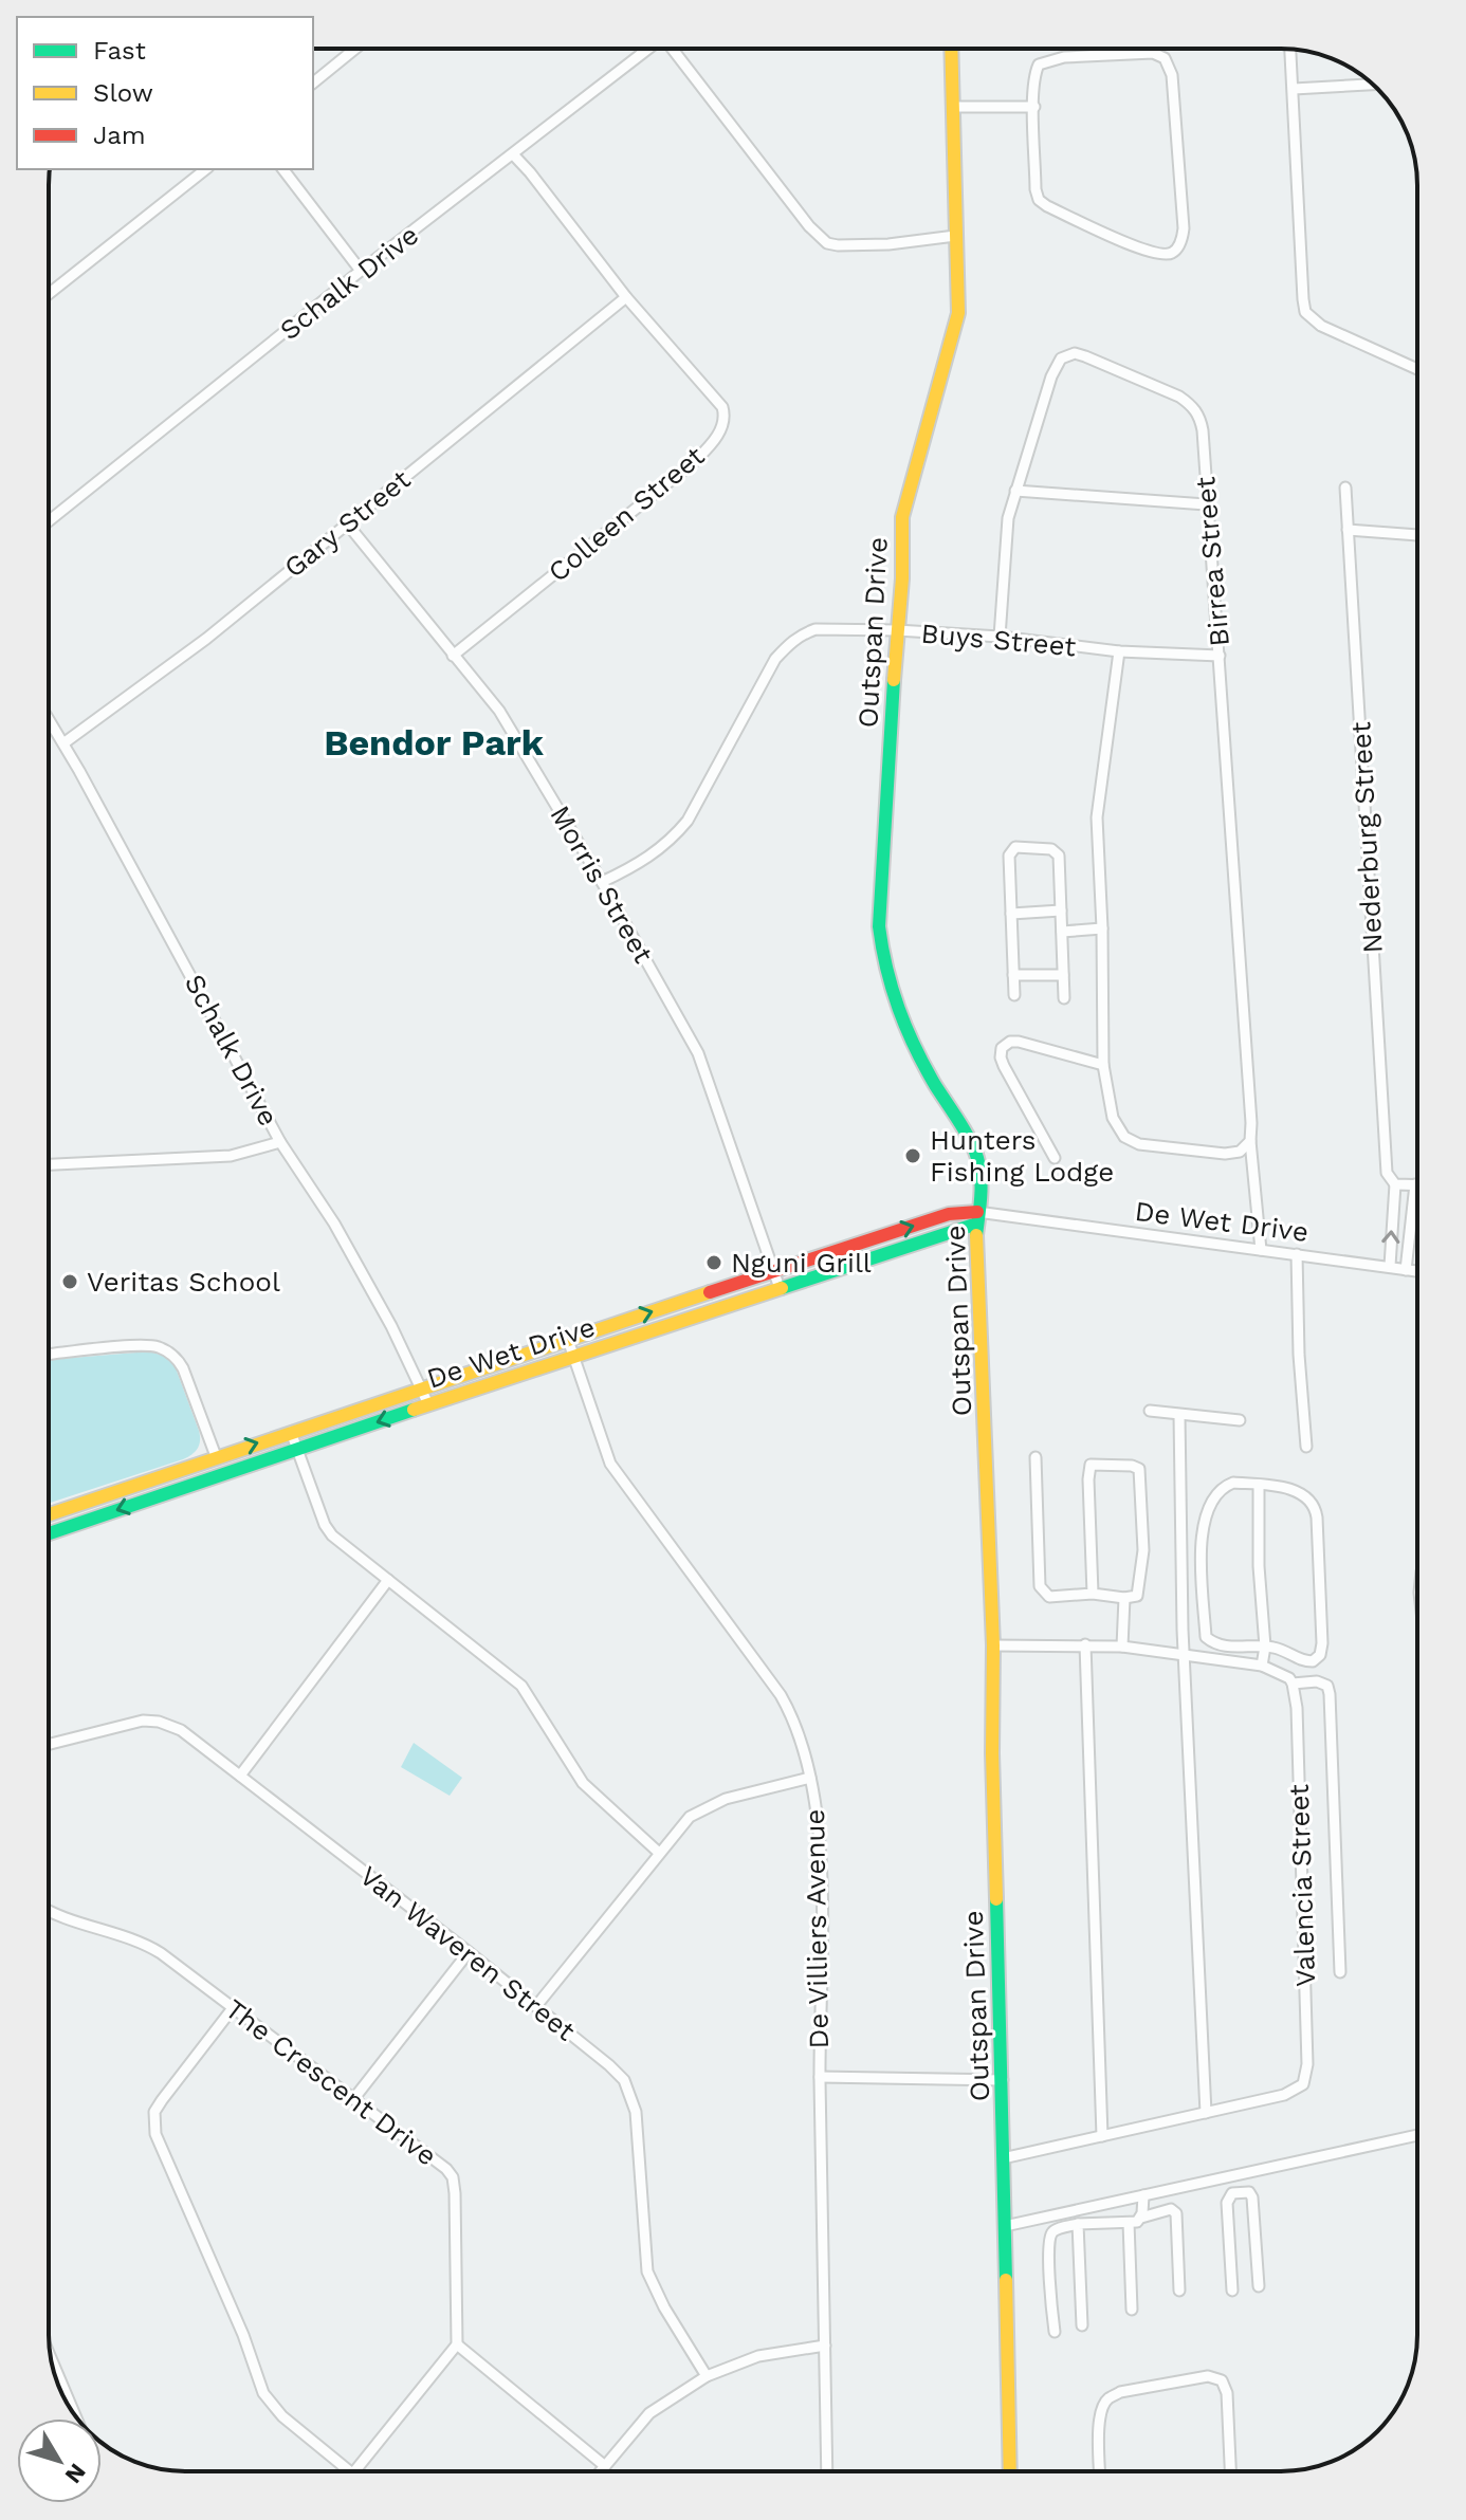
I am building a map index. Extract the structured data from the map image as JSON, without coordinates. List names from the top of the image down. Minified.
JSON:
{"streets":{"street":["Schalk Drive","Colleen Street","Gary Street","Birrea Street","Outspan Drive","Buys Street","Nederburg Street","Morris Street","De Wet Drive","Valencia Street","De Villiers Avenue","Van Waveren Street","The Crescent Drive"]},"crossings":[["Schalk Drive","Colleen Street"],["Schalk Drive","Gary Street"],["Schalk Drive","De Wet Drive"],["Colleen Street","Gary Street"],["Colleen Street","Morris Street"],["Gary Street","Morris Street"],["Birrea Street","Buys Street"],["Birrea Street","De Wet Drive"],["Outspan Drive","Buys Street"],["Outspan Drive","De Wet Drive"],["Outspan Drive","Valencia Street"],["Buys Street","Morris Street"],["Nederburg Street","De Wet Drive"],["Morris Street","De Wet Drive"],["De Wet Drive","De Villiers Avenue"]],"districts":["Bendor Park"],"places":["Hunters Fishing Lodge","Nguni Grill","Veritas School"],"legend":["Fast","Slow","Jam"],"north":"bottom right"}
